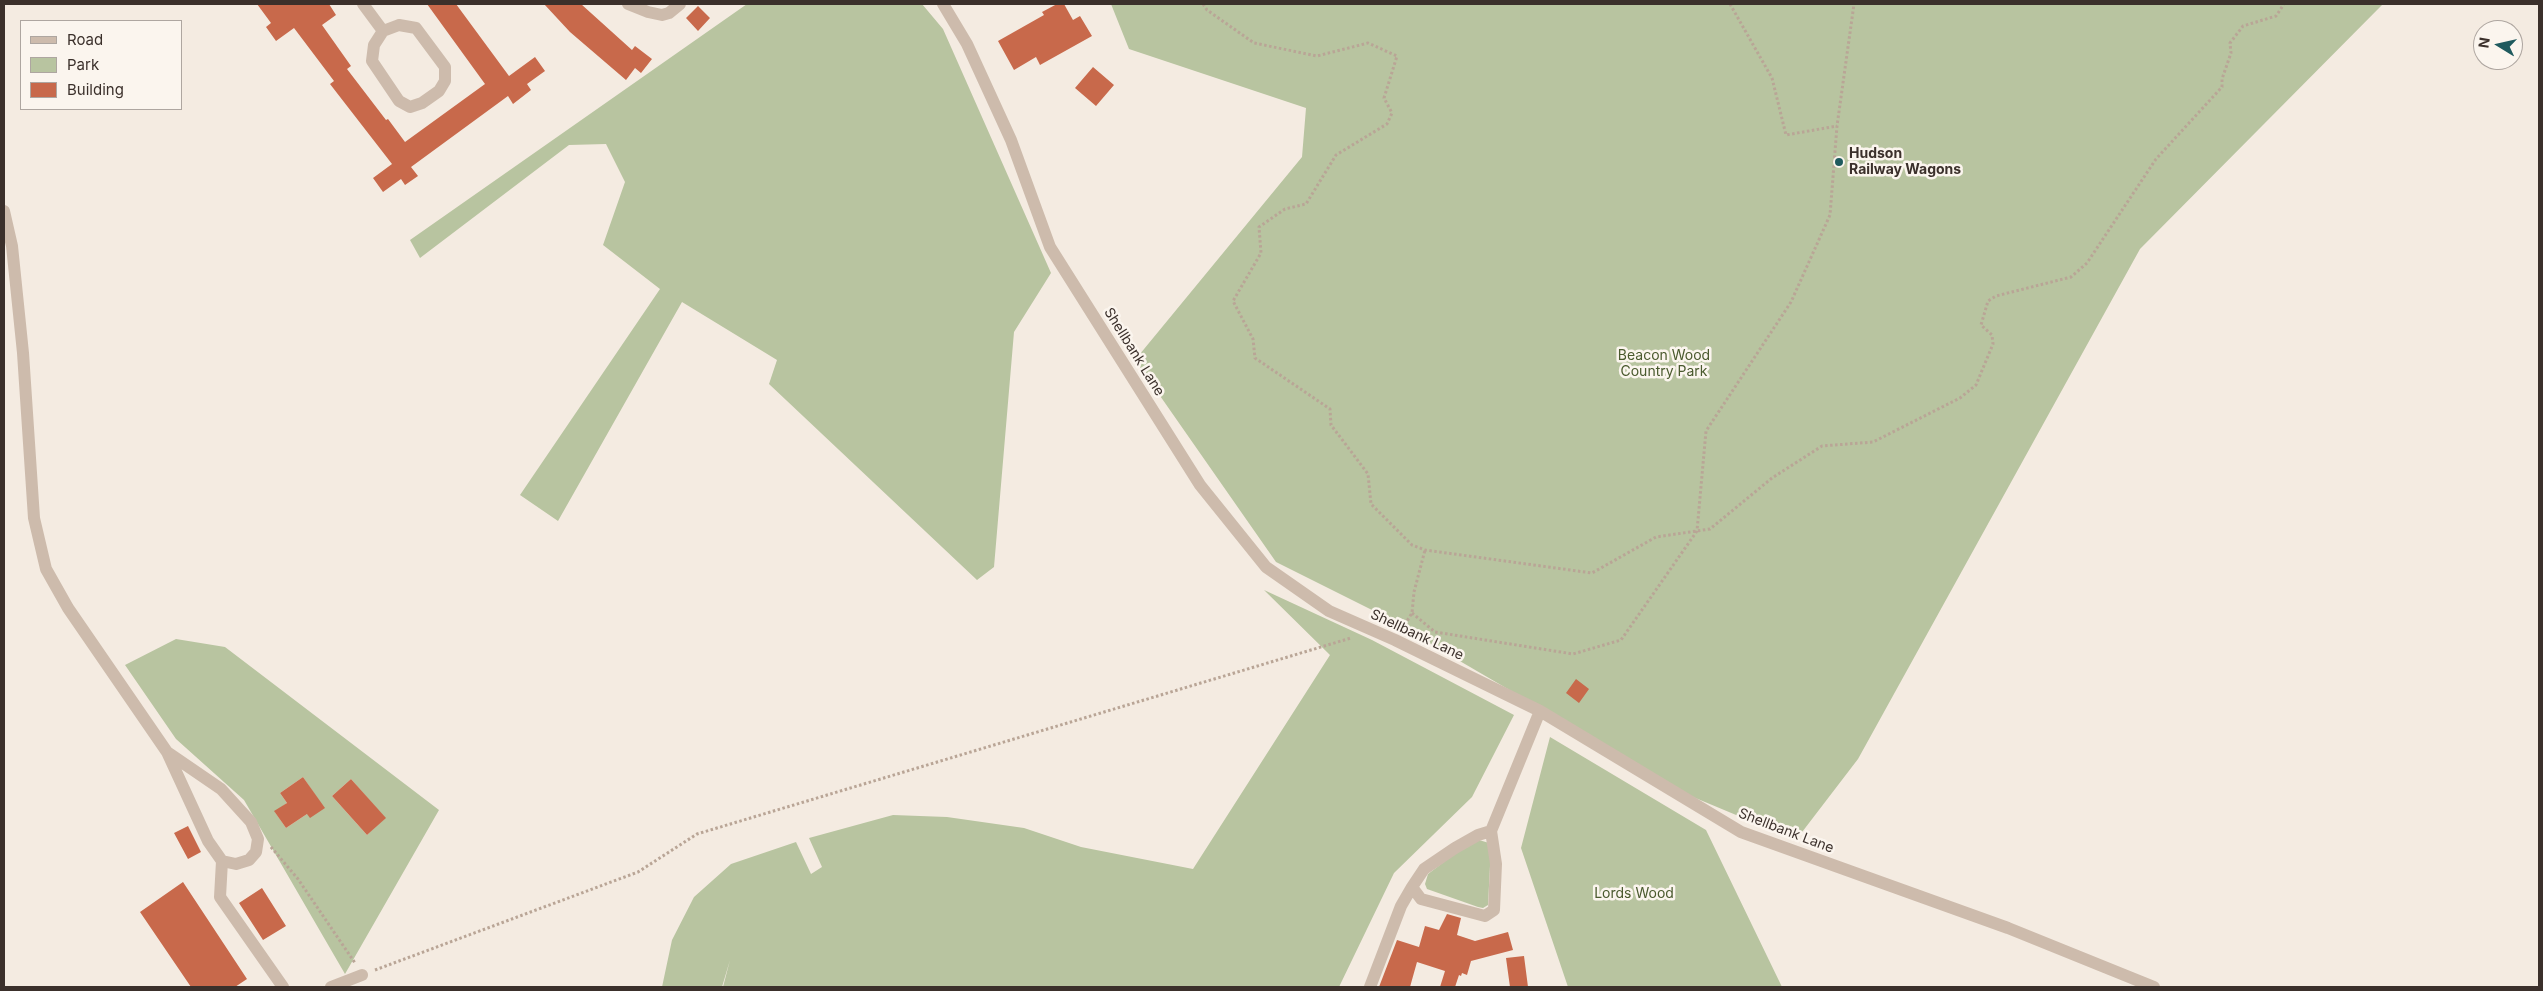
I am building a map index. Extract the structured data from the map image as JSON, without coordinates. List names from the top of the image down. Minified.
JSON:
{"streets":{"street":["Shellbank Lane"]},"parks":["Beacon Wood Country Park","Lords Wood"],"places":["Hudson Railway Wagons"],"legend":["Road","Park","Building"],"north":"left"}
